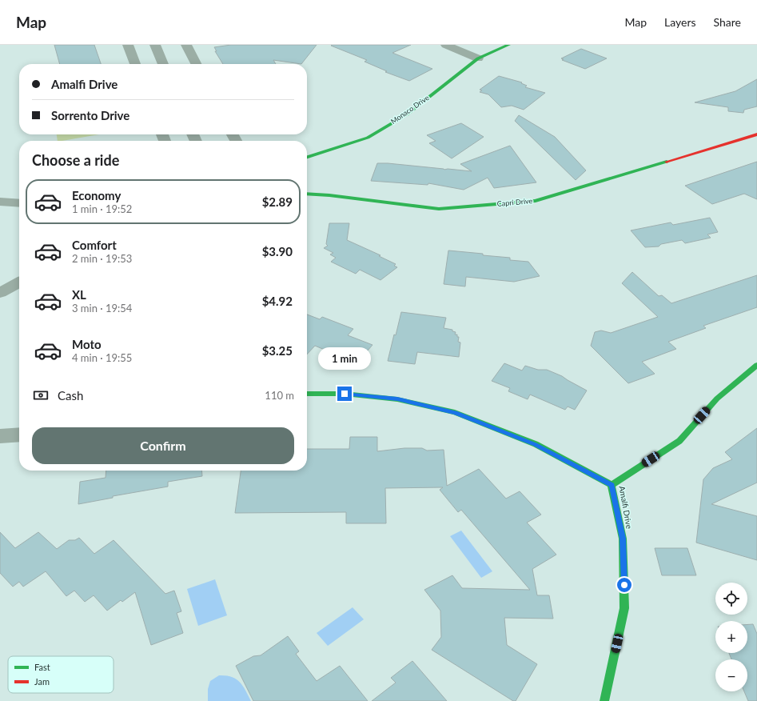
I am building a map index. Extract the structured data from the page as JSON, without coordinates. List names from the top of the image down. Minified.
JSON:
{"streets":{"street":["Monaco Drive","Capri Drive","Amalfi Drive"]},"legend":["Fast","Jam"],"page":{"header":"Map","nav":["Map","Layers","Share"],"banner":["Amalfi Drive","Sorrento Drive"],"heading":"Choose a ride","list":[{"name":"Economy","note":"1 min · 19:52","value":"$2.89"},{"name":"Comfort","note":"2 min · 19:53","value":"$3.90"},{"name":"XL","note":"3 min · 19:54","value":"$4.92"},{"name":"Moto","note":"4 min · 19:55","value":"$3.25"}],"bubble":"1 min","pay":["Cash","110 m"],"buttons":"Confirm","map_buttons":["+","−"]}}
